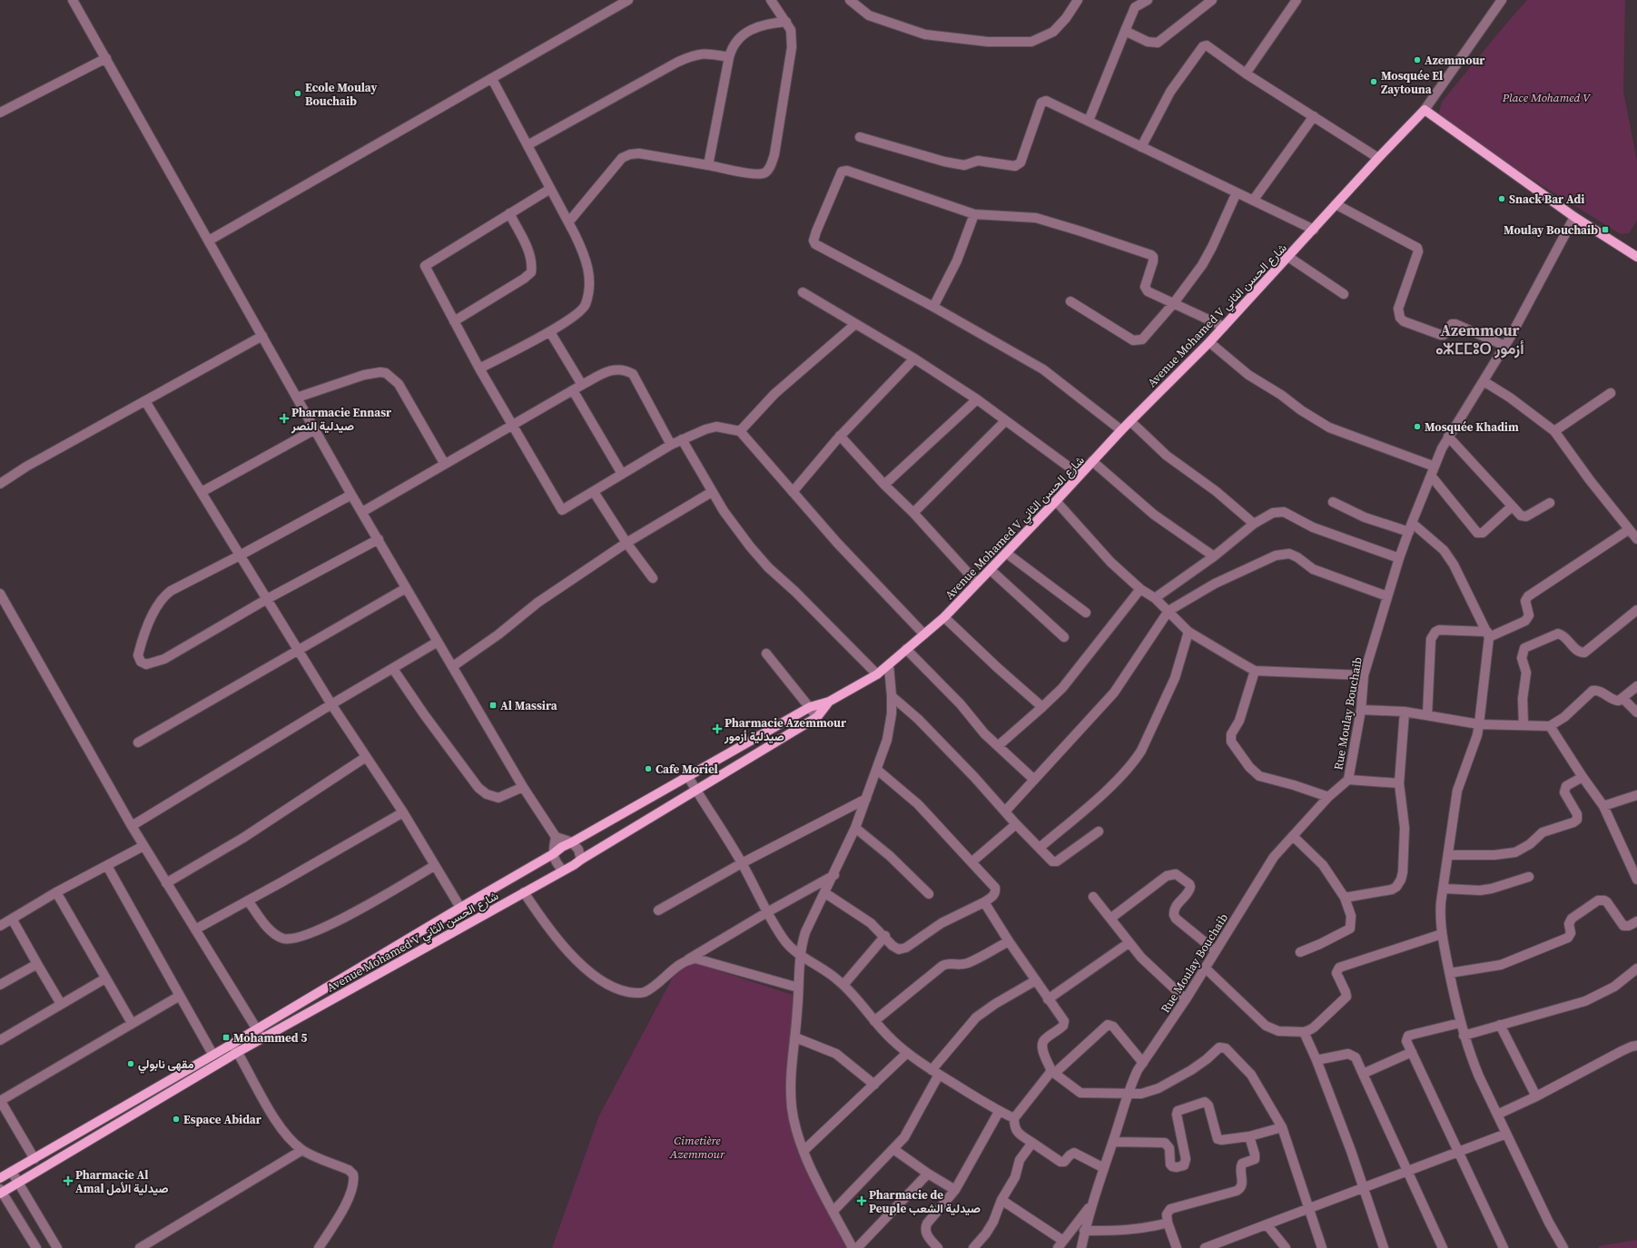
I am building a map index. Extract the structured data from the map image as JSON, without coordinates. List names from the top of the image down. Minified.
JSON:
{"streets":{"main road":["Avenue Mohamed V شارع الحسن الثاني"],"street":["Rue Moulay Bouchaib"]},"districts":["Azemmour ⴰⵣⵎⵎⵓⵔ أزمور"],"parks":["Place Mohamed V","Cimetière Azemmour"],"places":{"other":["Azemmour","Mosquée El Zaytouna","Ecole Moulay Bouchaib","Snack Bar Adi","Mosquée Khadim","Cafe Moriel","مقهى نابولي","Espace Abidar"],"transit":["Moulay Bouchaib","Al Massira","Mohammed 5"],"health":["Pharmacie Ennasr صيدلية النصر","Pharmacie Azemmour صيدلية أزمور","Pharmacie Al Amal صيدلية الأمل","Pharmacie de Peuple صيدلية الشعب"]}}
